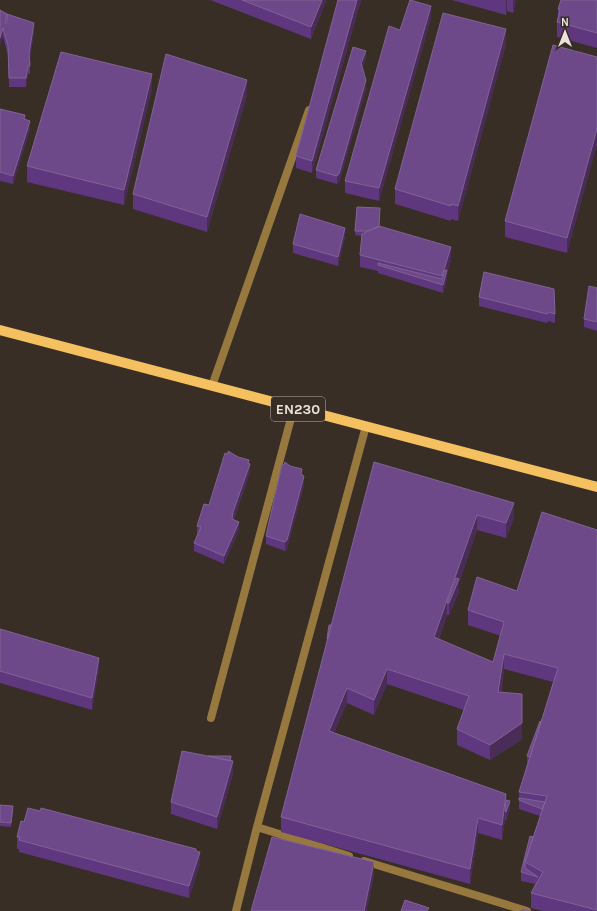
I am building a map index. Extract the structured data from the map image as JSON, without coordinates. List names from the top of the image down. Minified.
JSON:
{"streets":{"main road":["EN230"]},"north":"top"}
